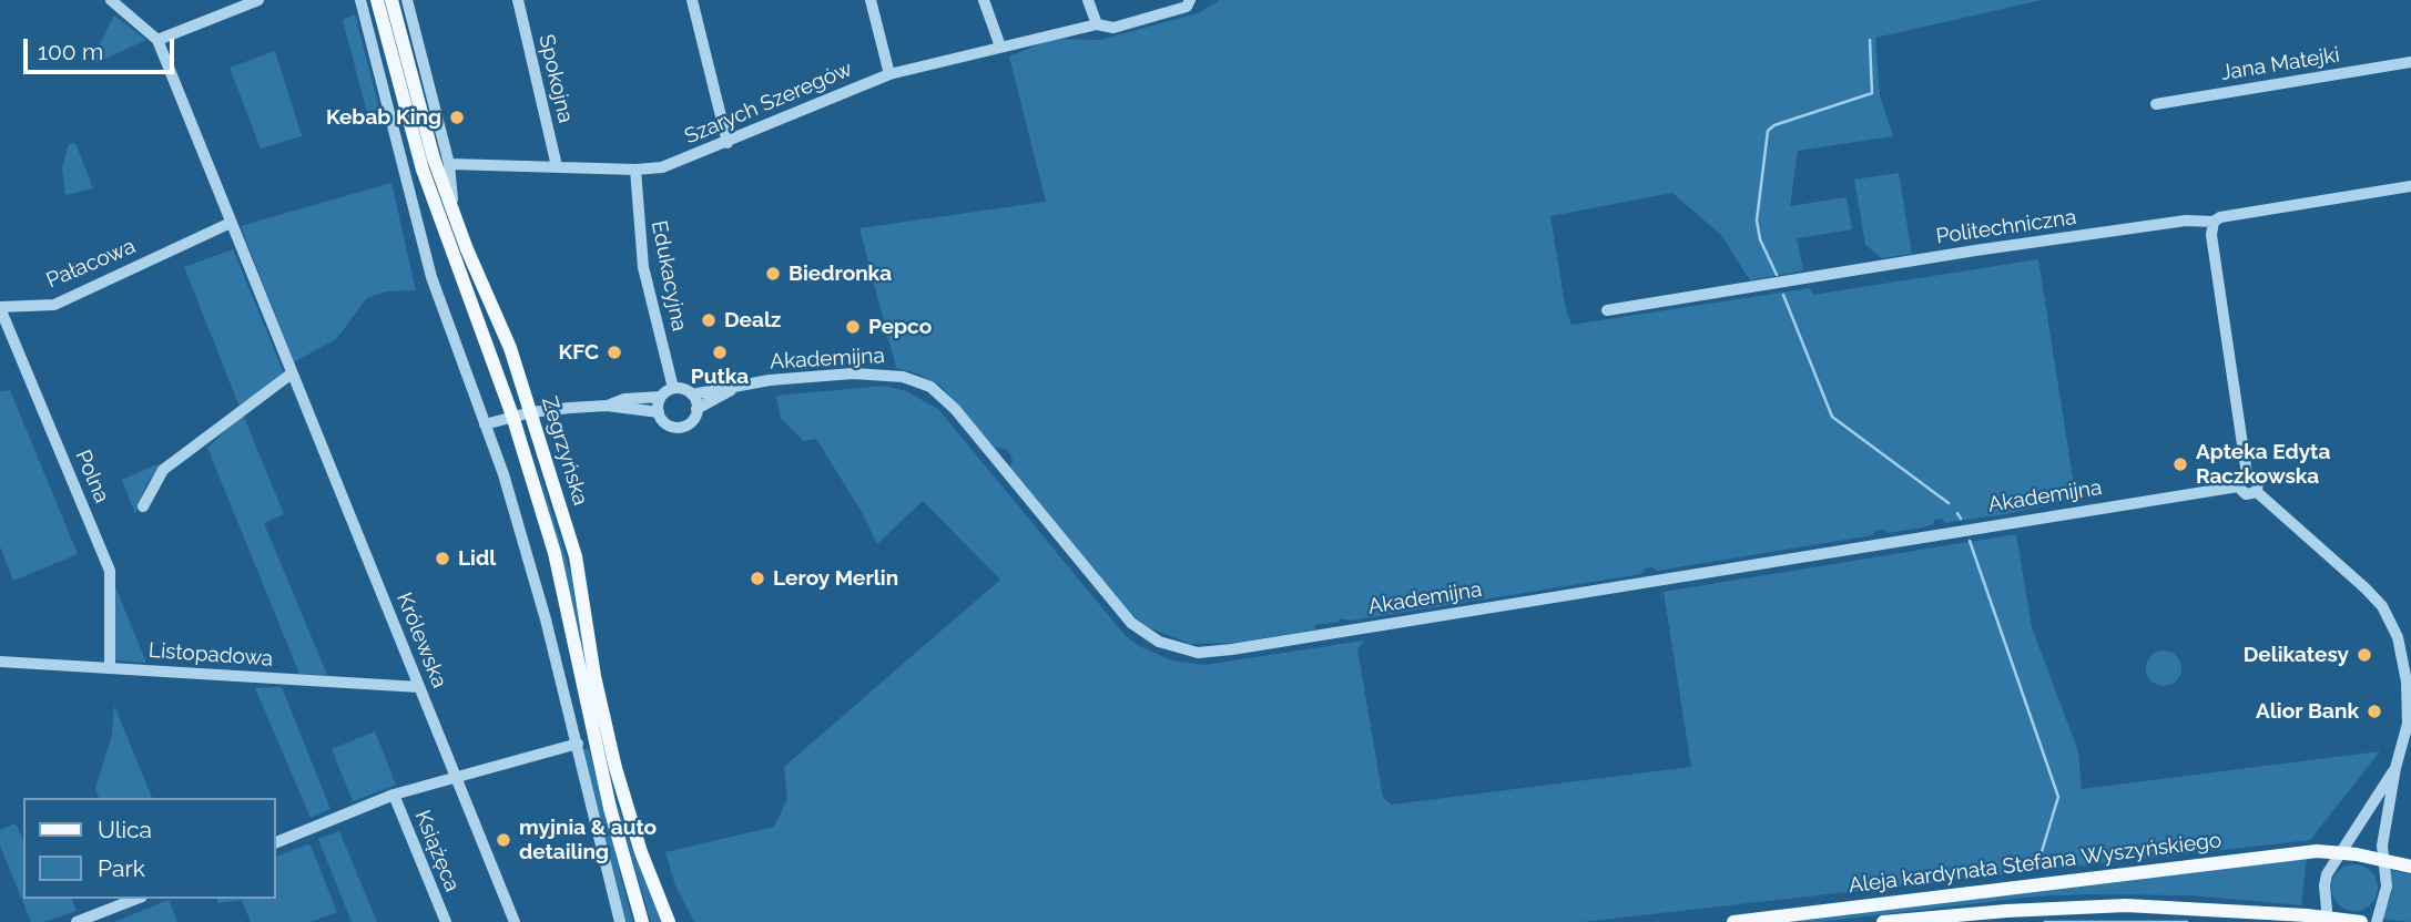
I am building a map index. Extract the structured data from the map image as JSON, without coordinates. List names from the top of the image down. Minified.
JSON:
{"streets":{"main road":["Zegrzyńska","Aleja kardynała Stefana Wyszyńskiego"],"street":["Jana Matejki","Spokojna","Szarych Szeregów","Politechniczna","Pałacowa","Edukacyjna","Akademijna","Polna","Królewska","Listopadowa","Książęca"]},"crossings":[["Spokojna","Szarych Szeregów"],["Szarych Szeregów","Edukacyjna"],["Pałacowa","Polna"],["Pałacowa","Królewska"],["Edukacyjna","Akademijna"],["Polna","Listopadowa"],["Królewska","Listopadowa"]],"places":["Kebab King","Biedronka","Dealz","Pepco","KFC","Putka","Apteka Edyta Raczkowska","Lidl","Leroy Merlin","Delikatesy","Alior Bank","myjnia & auto detailing"],"legend":["Ulica","Park"],"scale_bar":"100 m"}
